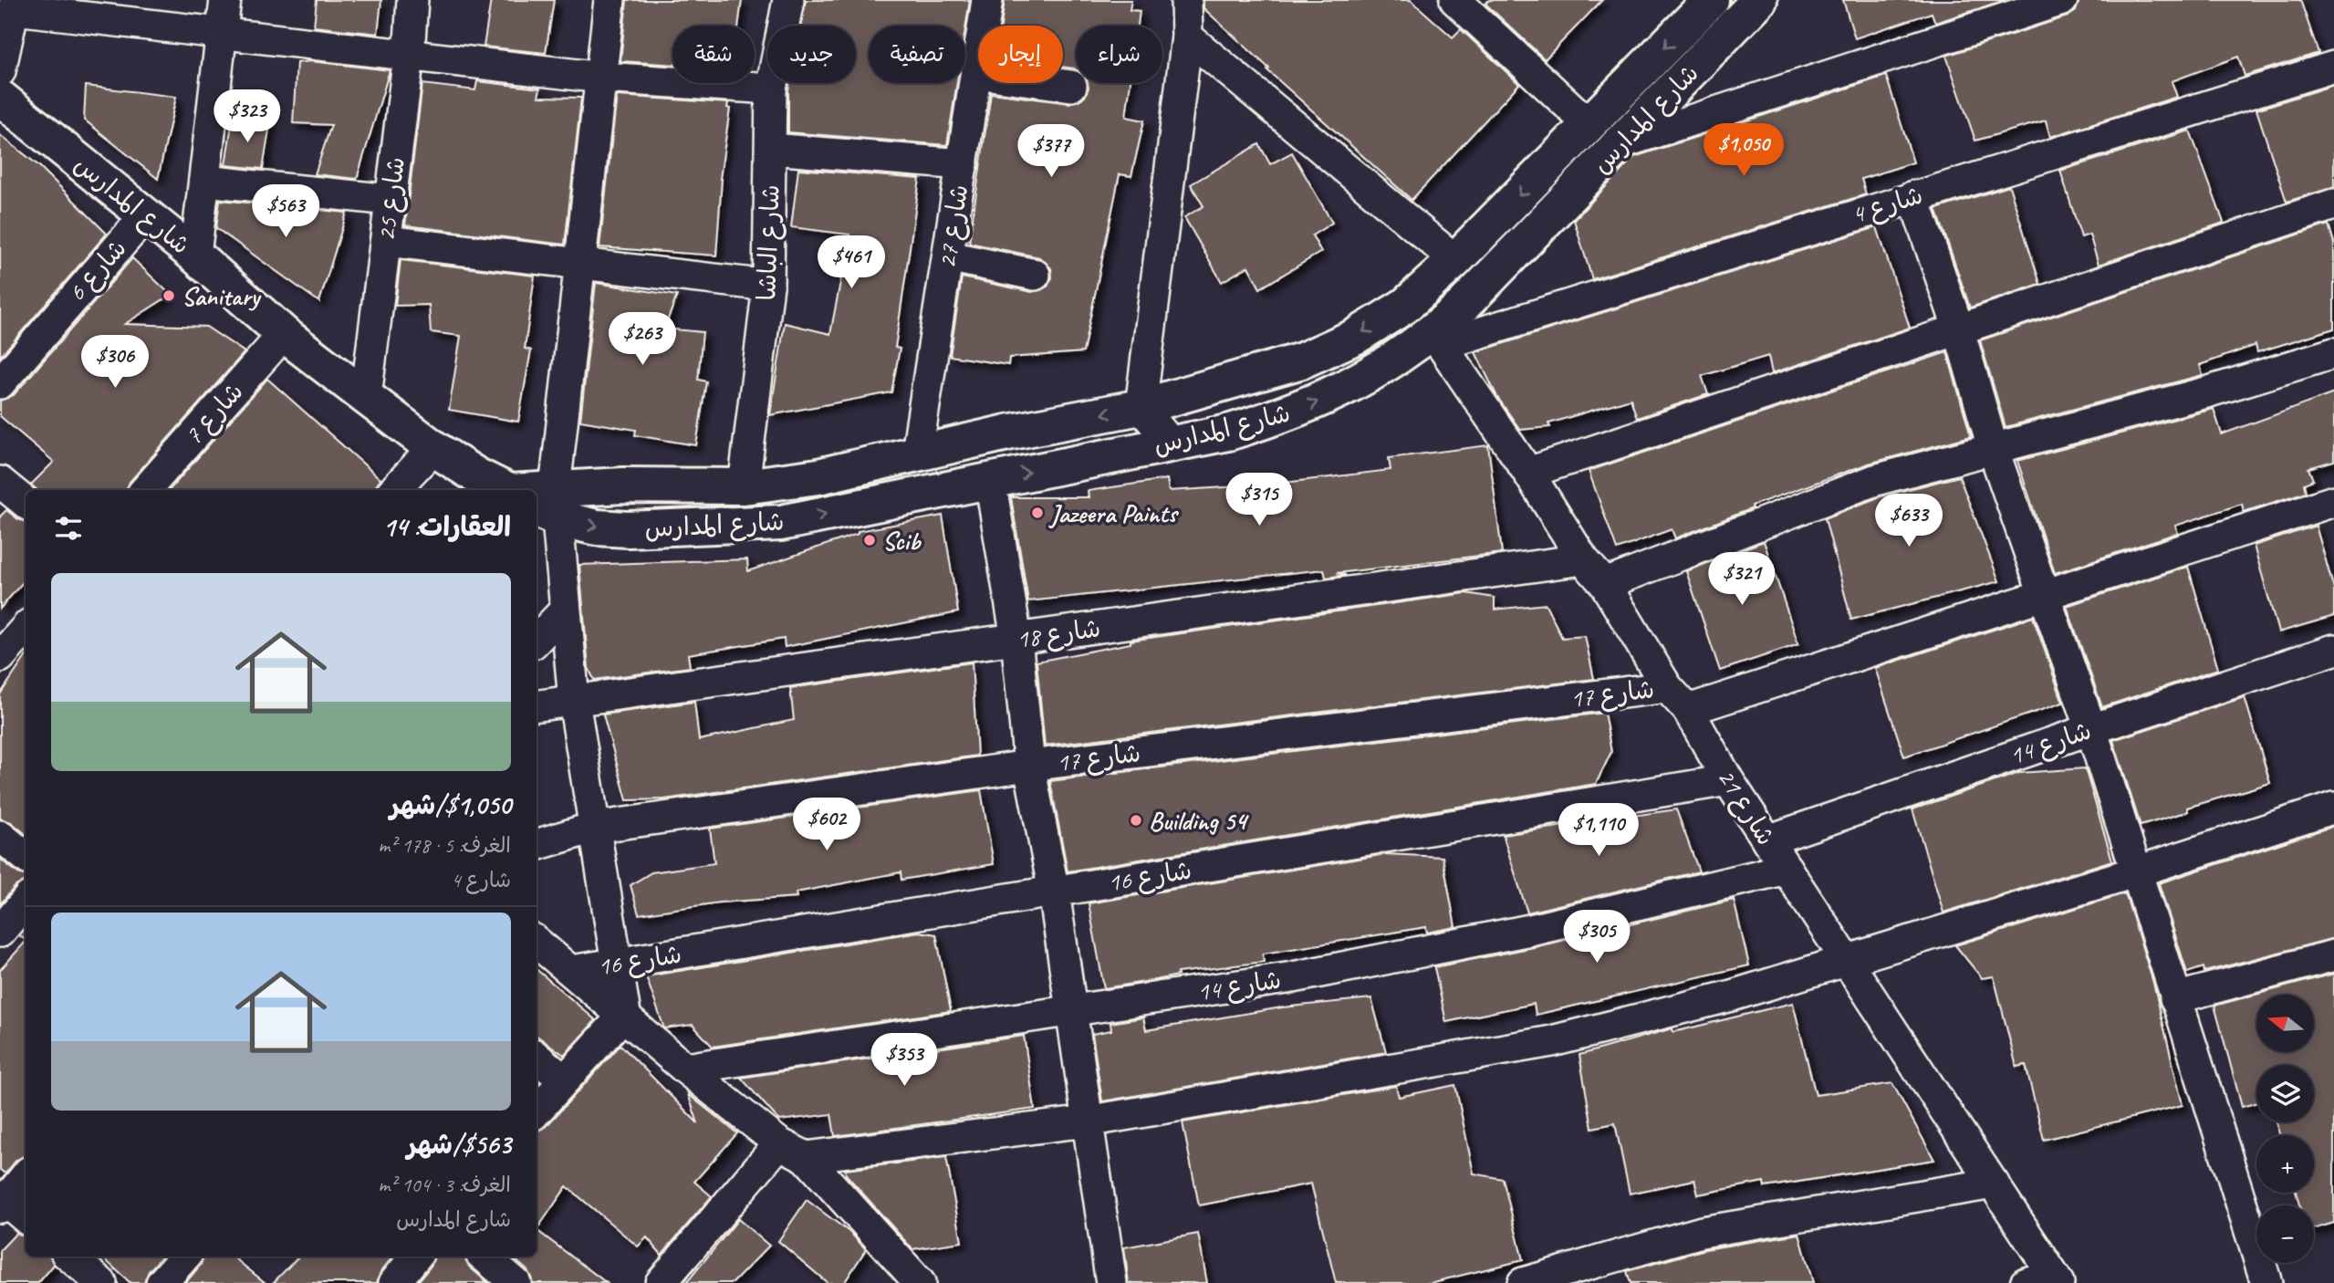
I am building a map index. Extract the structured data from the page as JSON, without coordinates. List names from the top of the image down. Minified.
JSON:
{"streets":{"street":["شارع المدارس","شارع 25","شارع 4","شارع 27","شارع الباشا","شارع 6","شارع 7","شارع 18","شارع 17","شارع 14","شارع 21","شارع 16"]},"crossings":[["شارع المدارس","شارع 25"],["شارع المدارس","شارع 4"],["شارع المدارس","شارع 27"],["شارع المدارس","شارع الباشا"],["شارع المدارس","شارع 6"],["شارع المدارس","شارع 7"],["شارع المدارس","شارع 21"],["شارع 4","شارع 21"],["شارع 18","شارع 21"],["شارع 17","شارع 21"],["شارع 14","شارع 21"],["شارع 21","شارع 16"]],"places":["Sanitary","Jazeera Paints","Scib","Building 54"],"north":"left","page":{"chip":["شراء","إيجار","تصفية","جديد","شقة"],"price":["$323","$1,050","$377","$563","$461","$263","$306","$315","$633","$321","$602","$1,110","$305","$353"],"heading":"العقارات: 14","list":[{"name":"$1,050/شهر","note":"الغرف: 5 · 178 m² · شارع 4"},{"name":"$563/شهر","note":"الغرف: 3 · 104 m² · شارع المدارس"}],"map_buttons":["+","−"]}}
